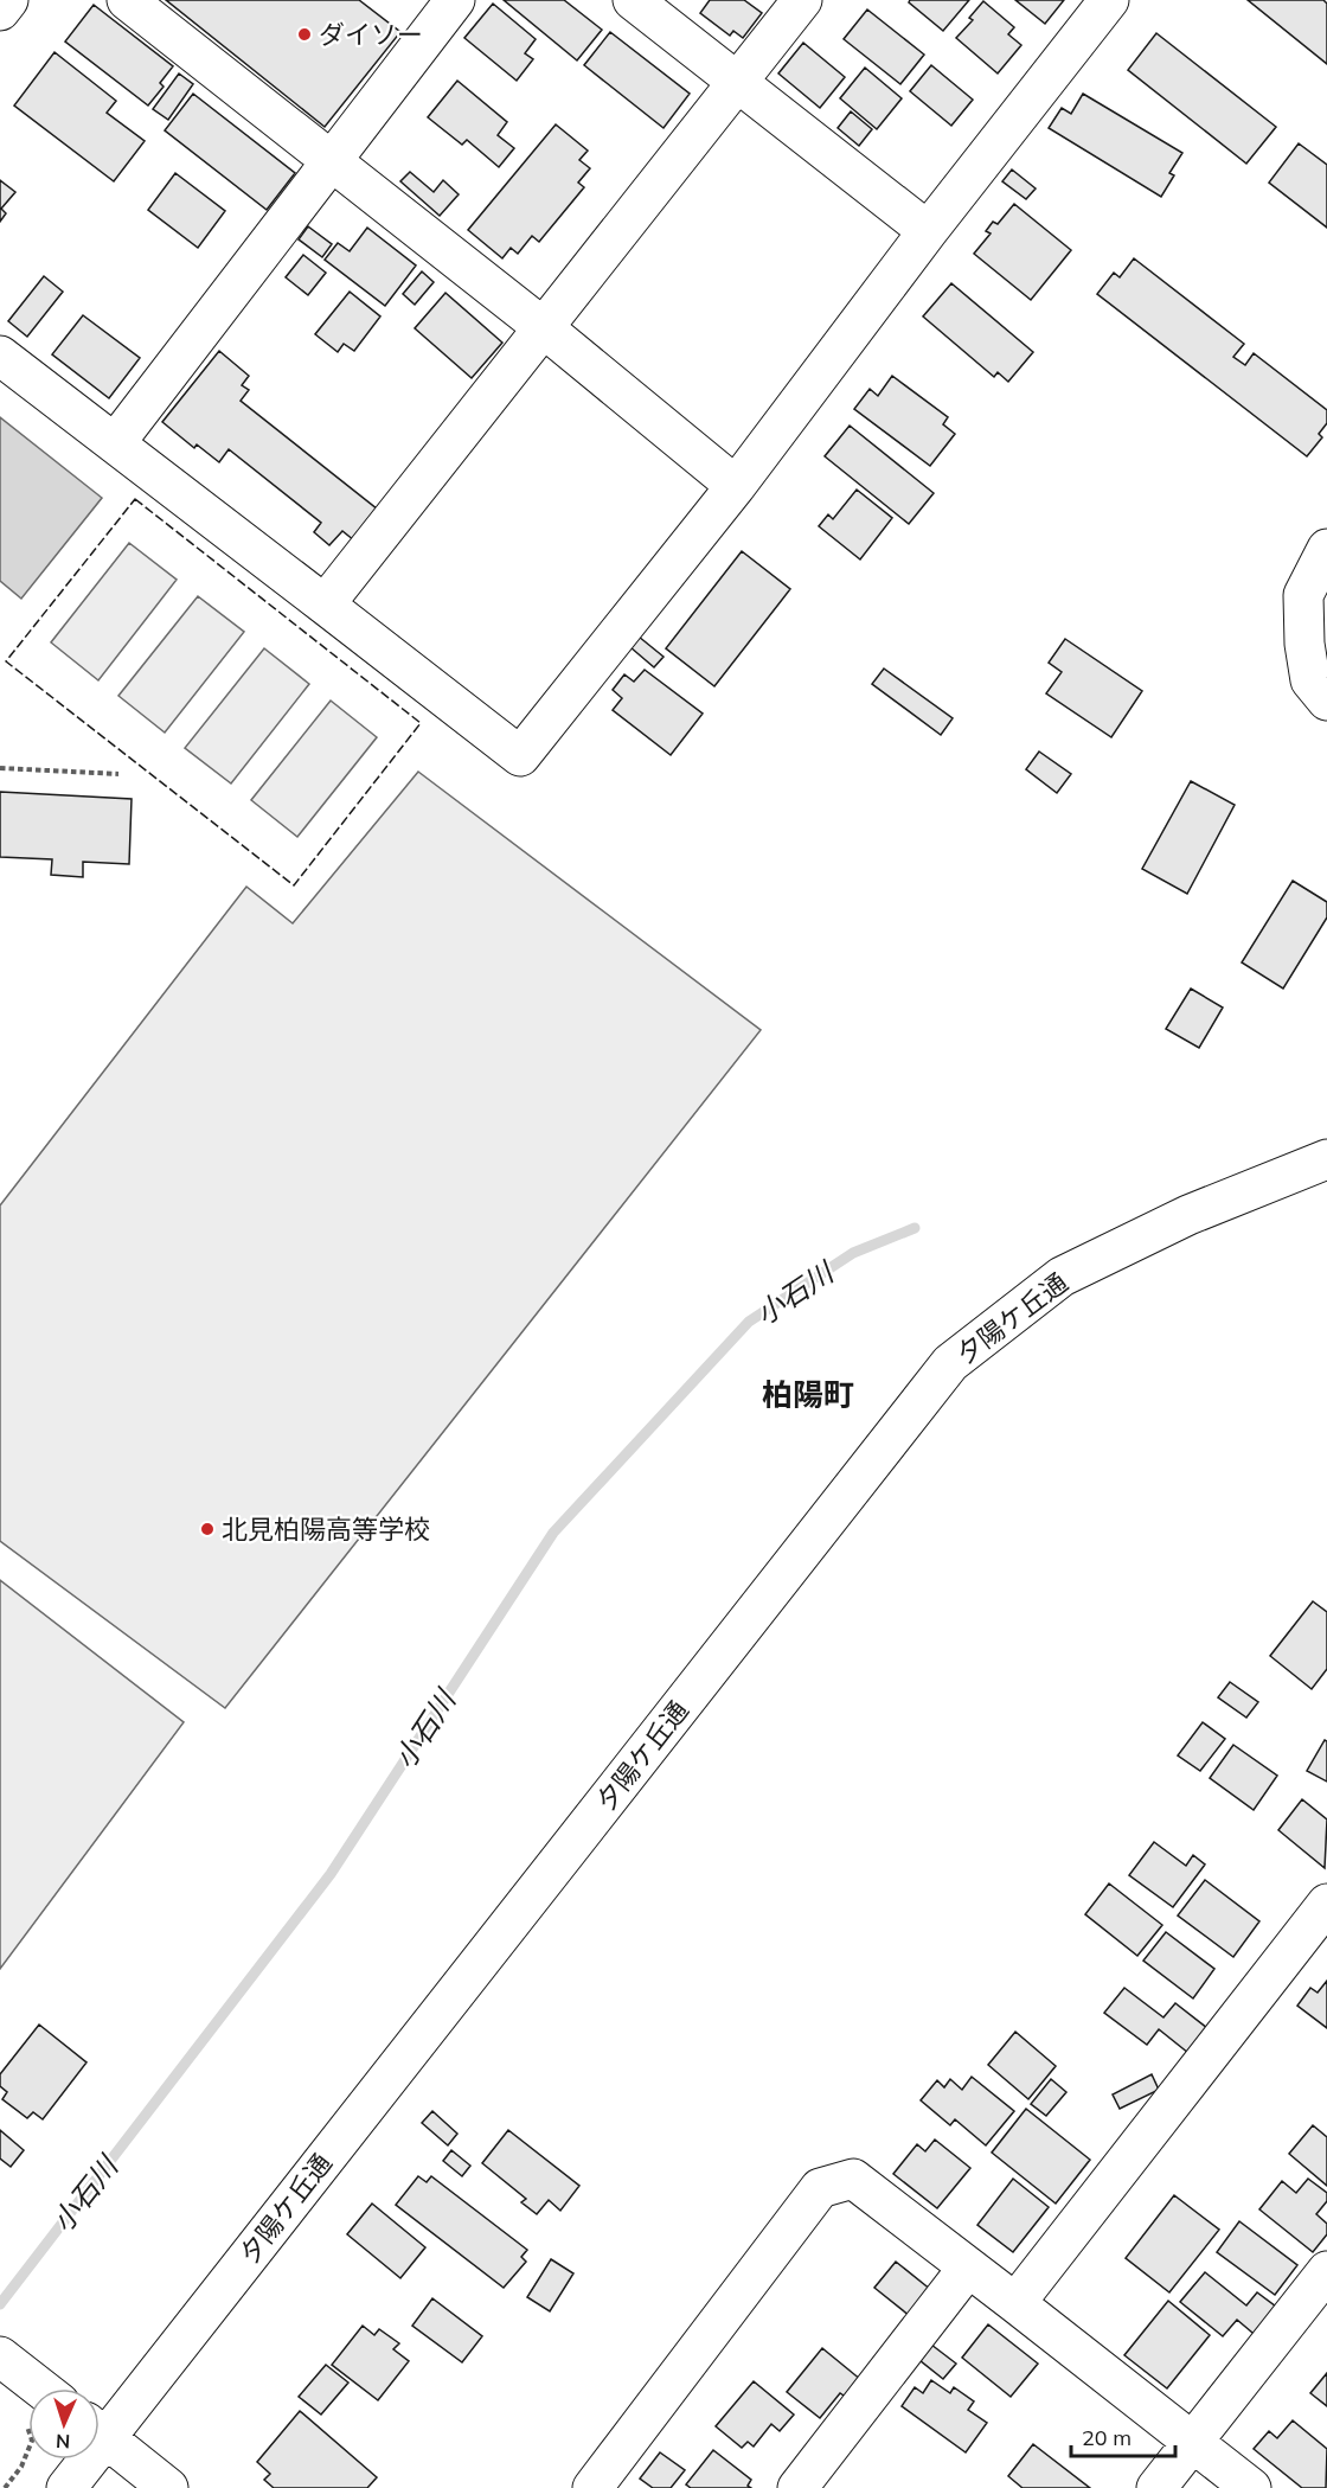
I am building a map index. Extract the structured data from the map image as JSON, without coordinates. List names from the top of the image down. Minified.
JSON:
{"streets":{"main road":["夕陽ケ丘通"]},"districts":["柏陽町"],"water":["小石川"],"places":["ダイソー","北見柏陽高等学校"],"scale_bar":"20 m","north":"bottom"}
